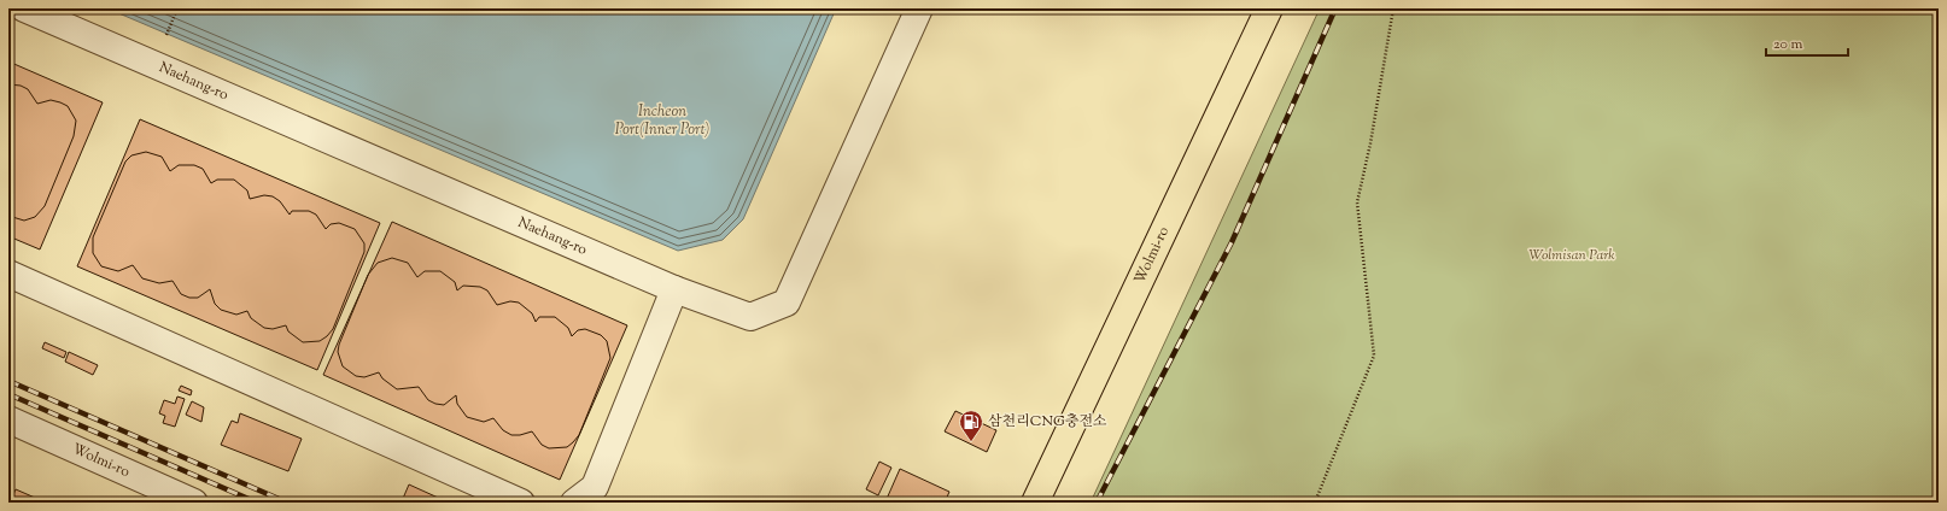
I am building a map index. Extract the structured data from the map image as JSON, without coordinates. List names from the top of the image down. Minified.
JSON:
{"streets":{"main road":["Wolmi-ro"],"street":["Naehang-ro"]},"water":["Incheon Port(Inner Port)"],"parks":["Wolmisan Park"],"places":{"fuel station":["삼천리CNG충전소"]},"scale_bar":"20 m"}
